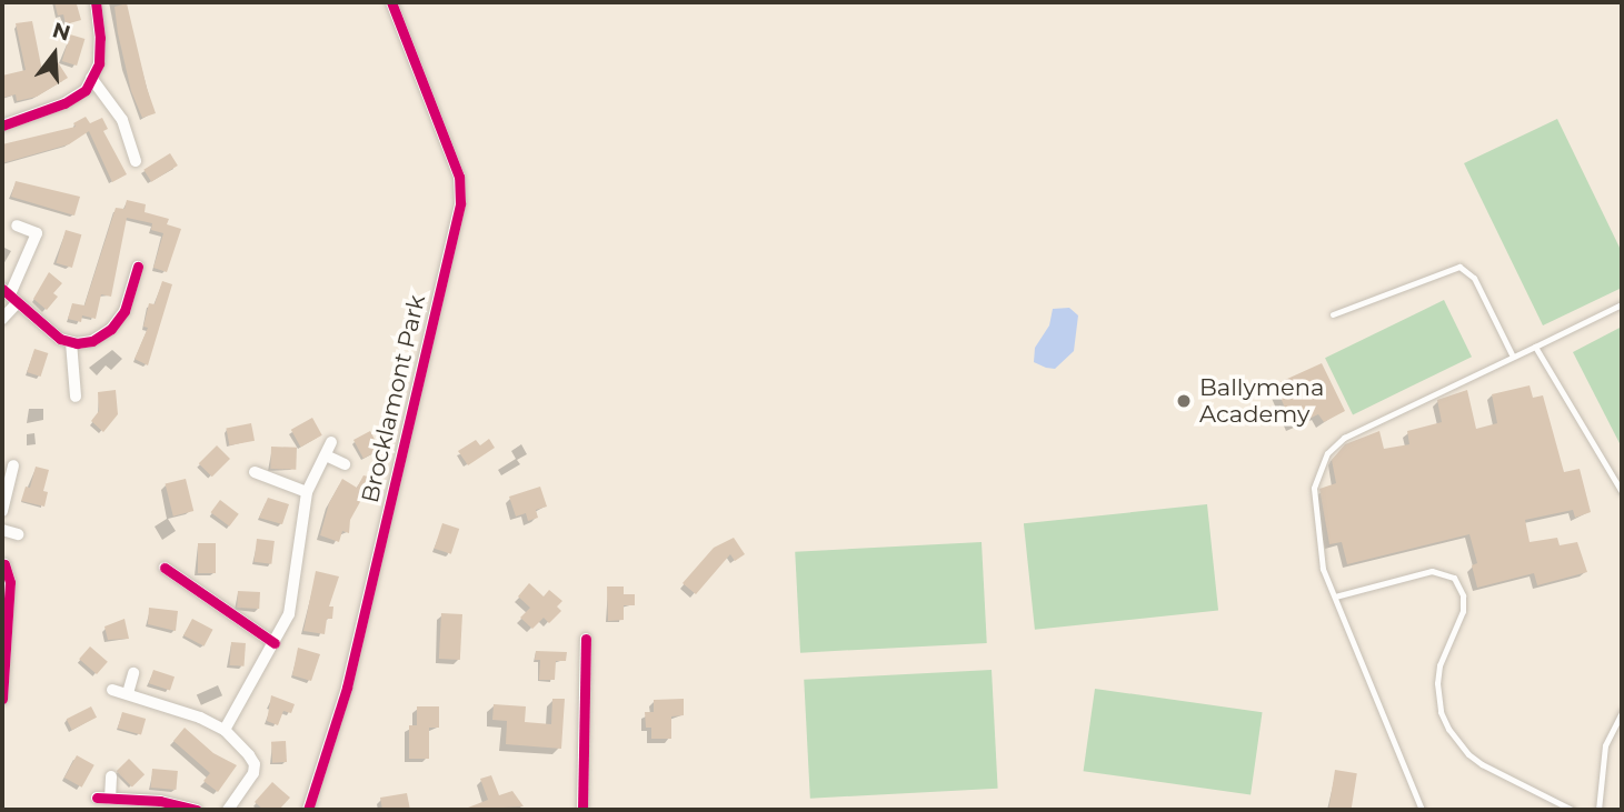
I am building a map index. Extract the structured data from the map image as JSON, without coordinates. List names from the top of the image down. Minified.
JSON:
{"streets":{"street":["Brocklamont Park"]},"places":["Ballymena Academy"],"north":"top"}
